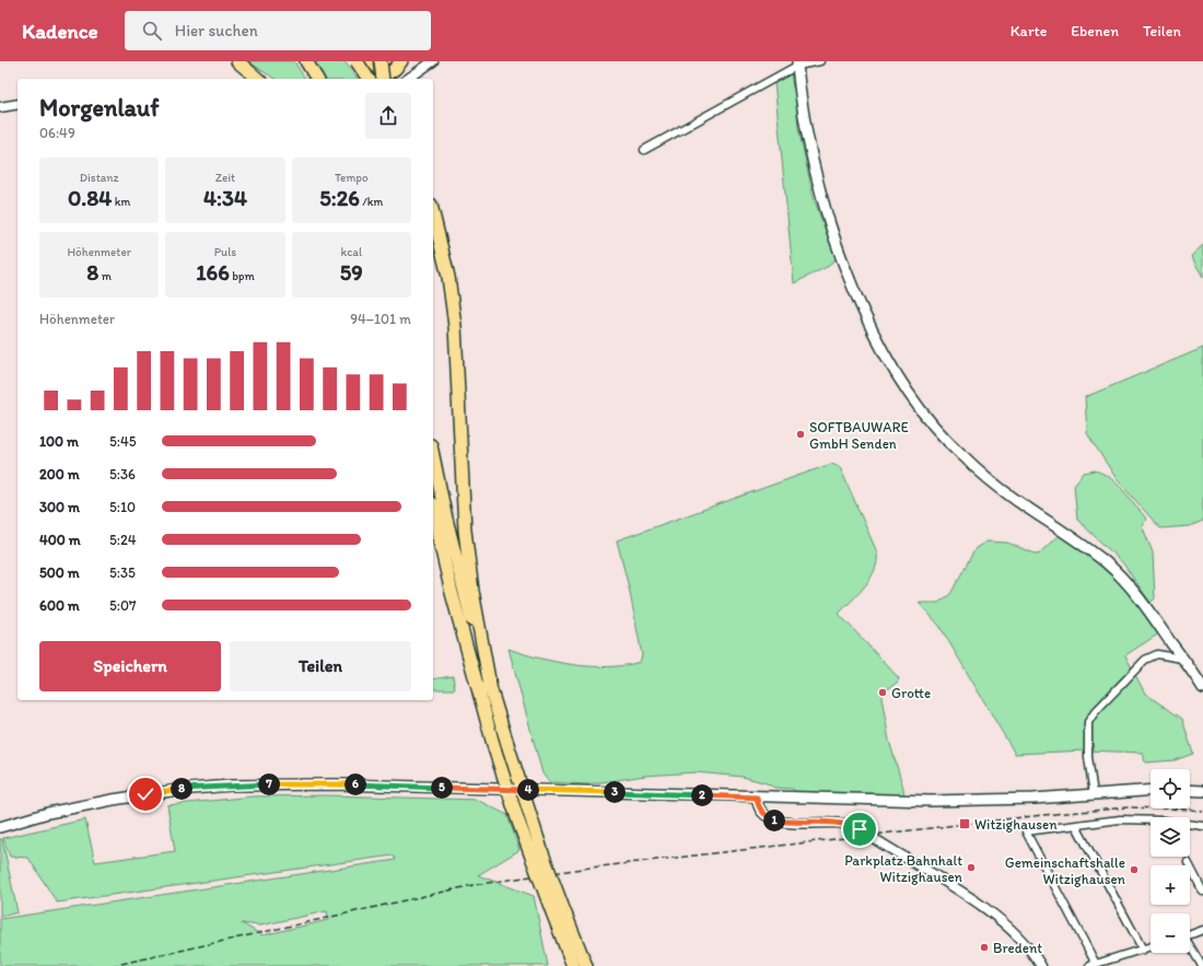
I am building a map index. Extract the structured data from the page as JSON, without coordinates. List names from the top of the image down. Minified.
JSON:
{"places":{"other":["SOFTBAUWARE GmbH Senden","Grotte","Parkplatz Bahnhalt Witzighausen","Gemeinschaftshalle Witzighausen","Bredent"],"transit":["Witzighausen"]},"page":{"header":"Kadence","search":"Hier suchen","nav":["Karte","Ebenen","Teilen"],"heading":["Morgenlauf","06:49"],"stats":[["Distanz","0.84 km"],["Zeit","4:34"],["Tempo","5:26 /km"],["Höhenmeter","8 m"],["Puls","166 bpm"],["kcal","59"]],"chart":["Höhenmeter","94–101 m"],"list":[{"name":"100 m","note":"5:45"},{"name":"200 m","note":"5:36"},{"name":"300 m","note":"5:10"},{"name":"400 m","note":"5:24"},{"name":"500 m","note":"5:35"},{"name":"600 m","note":"5:07"}],"buttons":["Speichern","Teilen"],"map_buttons":["+","−"],"pins":["6","7","5","8","4","3","2","1"]}}
